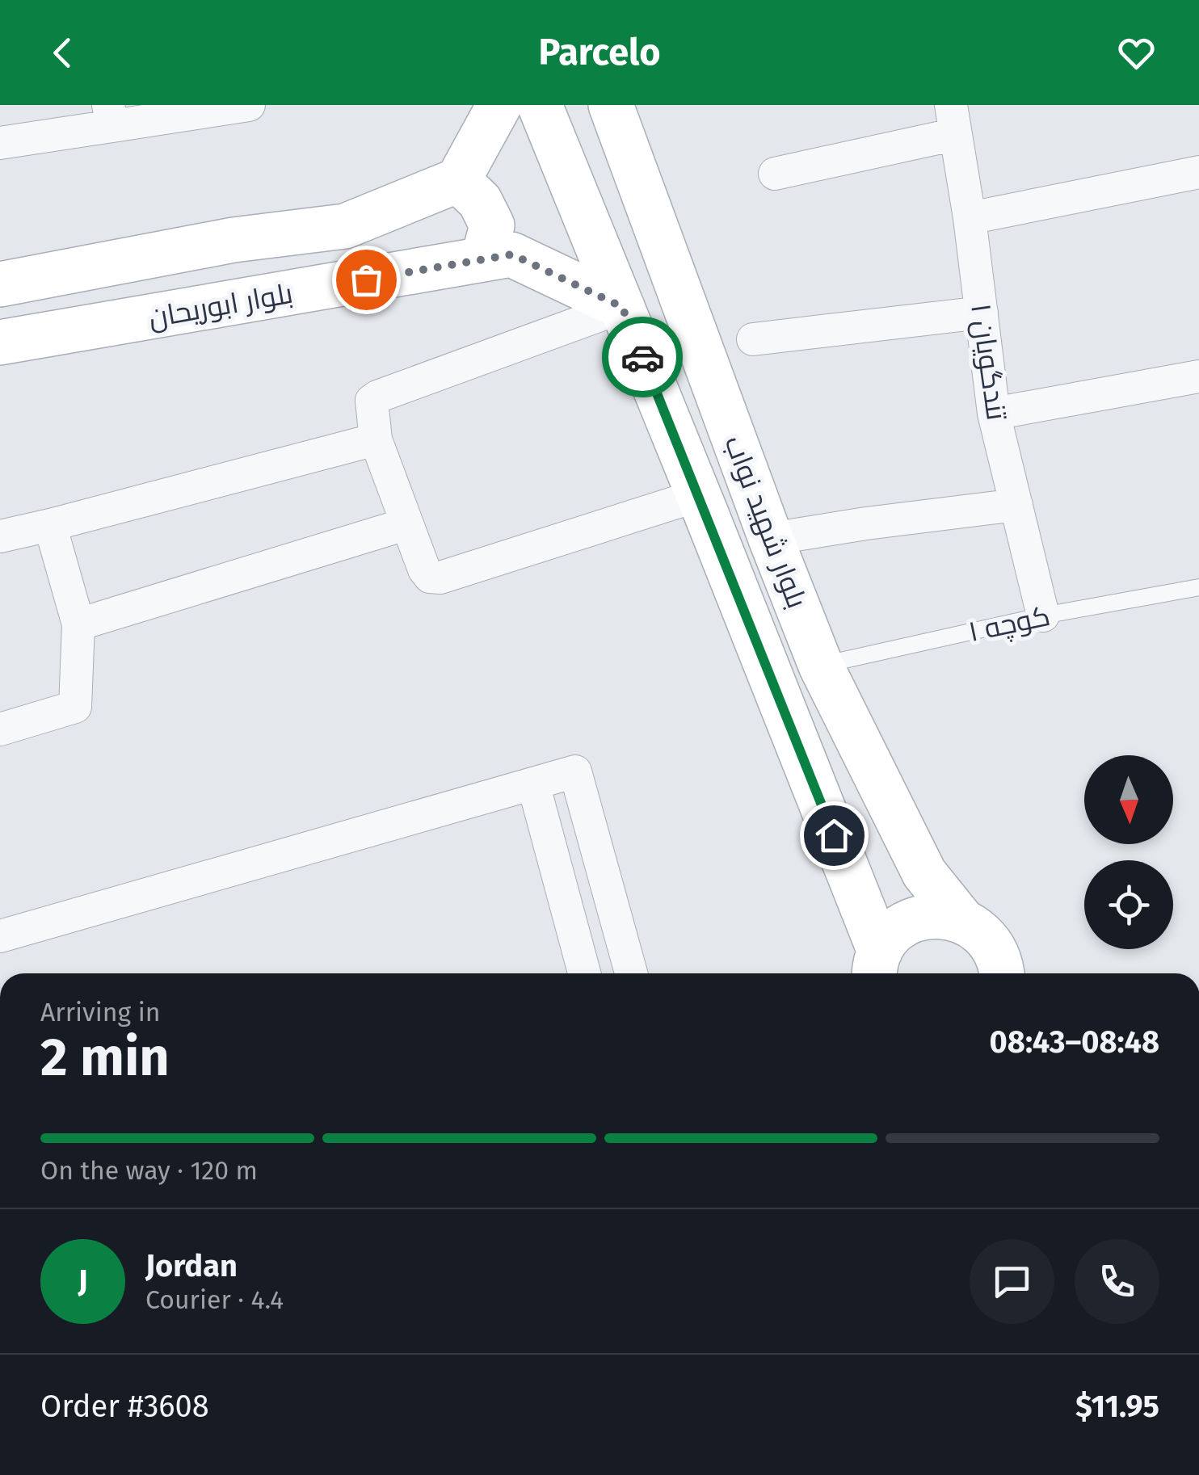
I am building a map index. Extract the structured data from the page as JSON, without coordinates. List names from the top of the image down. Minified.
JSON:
{"streets":{"street":["بلوار ابوریحان","تندگویان ۱","بلوار شهید نواب"],"lane":["کوچه ۱"]},"crossings":[["بلوار ابوریحان","بلوار شهید نواب"],["تندگویان ۱","کوچه ۱"],["بلوار شهید نواب","کوچه ۱"]],"north":"bottom","page":{"header":"Parcelo","heading":["2 min","Arriving in","08:43–08:48"],"panel":["Jordan","Courier · 4.4","Order #3608","$11.95"],"bar":"On the way · 120 m","round":"J"}}
